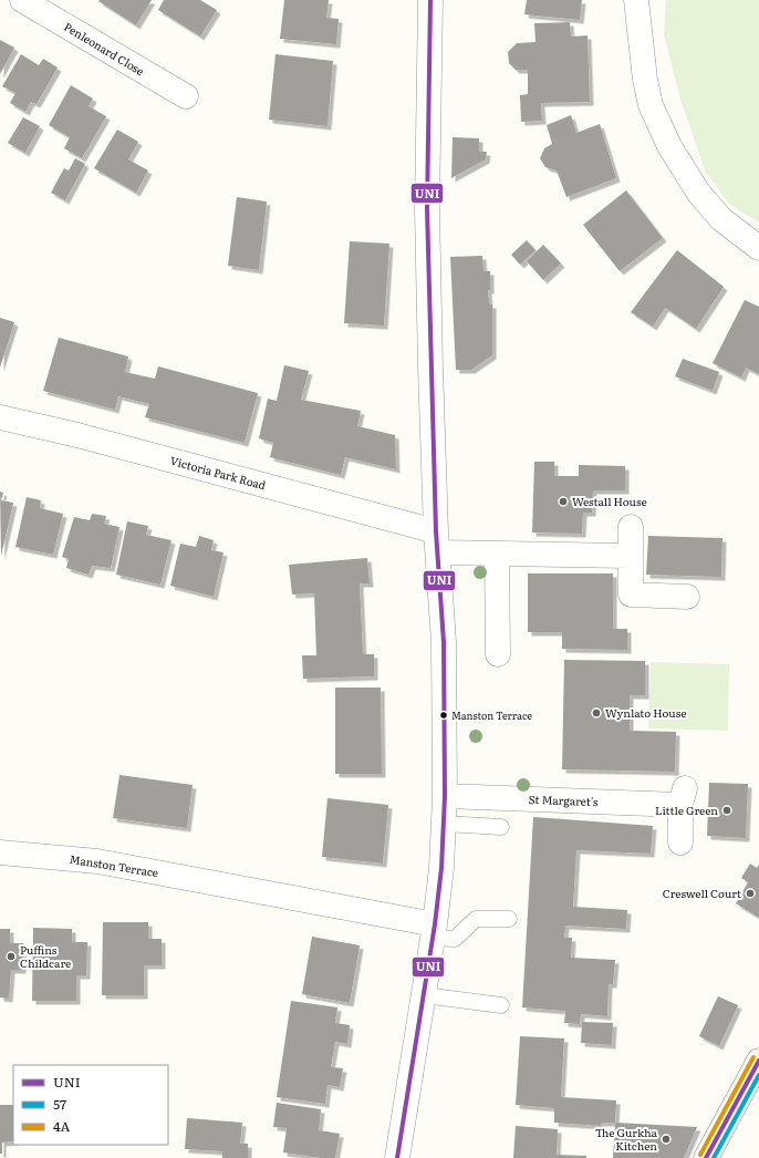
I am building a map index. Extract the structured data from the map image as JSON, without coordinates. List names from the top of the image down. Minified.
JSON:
{"streets":{"street":["Penleonard Close","Victoria Park Road","St Margaret's","Manston Terrace"]},"places":["Westall House","Wynlato House","Manston Terrace","Little Green","Creswell Court","Puffins Childcare","The Gurkha Kitchen"],"lines":["transit line UNI","transit line 4A","transit line 57"],"legend":["UNI","57","4A"]}
